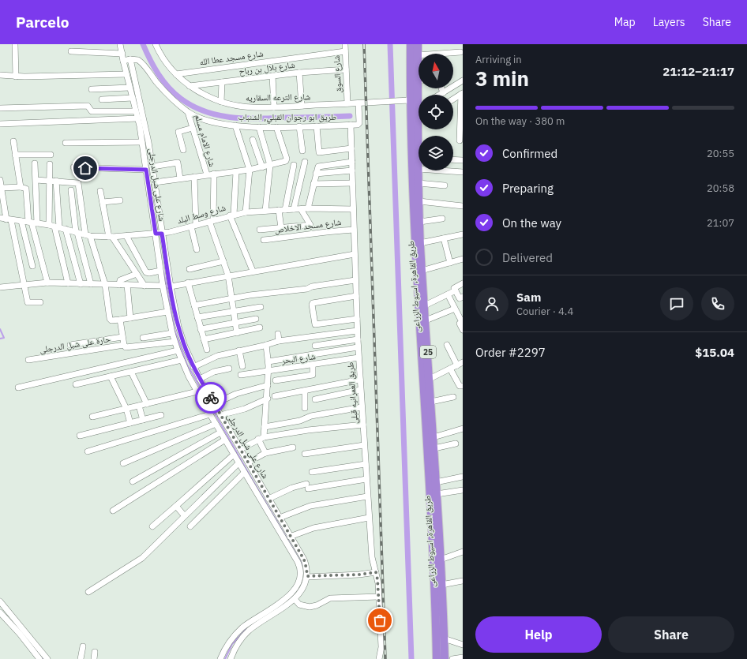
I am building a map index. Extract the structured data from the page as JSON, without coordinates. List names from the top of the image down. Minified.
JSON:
{"streets":{"highway":["طريق القاهرة, اسيوط الزراعى","25"],"street":["شارع مسجد عطا الله","شارع بلال بن رباح","شارع السوق","شارع الترعه السقاريه","طريق ابو رجوان القبلي, الشنباب","شارع الامام مسلم","شارع على شبل الدرجلى","شارع وسط البلد","شارع مسجد الاخلاص","حارة على شبل الدرجلى","شارع البحر","طريق العمرانيه قبلى"]},"crossings":[["شارع مسجد عطا الله","شارع السوق"],["شارع مسجد عطا الله","شارع الترعه السقاريه"],["شارع بلال بن رباح","شارع السوق"],["شارع بلال بن رباح","شارع الترعه السقاريه"],["شارع السوق","شارع الترعه السقاريه"],["شارع الترعه السقاريه","طريق القاهرة, اسيوط الزراعى"],["طريق ابو رجوان القبلي, الشنباب","شارع الامام مسلم"],["طريق ابو رجوان القبلي, الشنباب","شارع على شبل الدرجلى"],["طريق ابو رجوان القبلي, الشنباب","طريق العمرانيه قبلى"],["شارع على شبل الدرجلى","شارع وسط البلد"],["شارع على شبل الدرجلى","حارة على شبل الدرجلى"],["شارع وسط البلد","طريق العمرانيه قبلى"],["شارع مسجد الاخلاص","طريق العمرانيه قبلى"],["شارع البحر","طريق العمرانيه قبلى"]],"north":"top","page":{"header":"Parcelo","nav":["Map","Layers","Share"],"heading":["3 min","Arriving in","21:12–21:17"],"panel":["Sam","Courier · 4.4","Order #2297","$15.04"],"bar":"On the way · 380 m","list":[["Confirmed","20:55"],["Preparing","20:58"],["On the way","21:07"],"Delivered"],"buttons":["Help","Share"]}}
